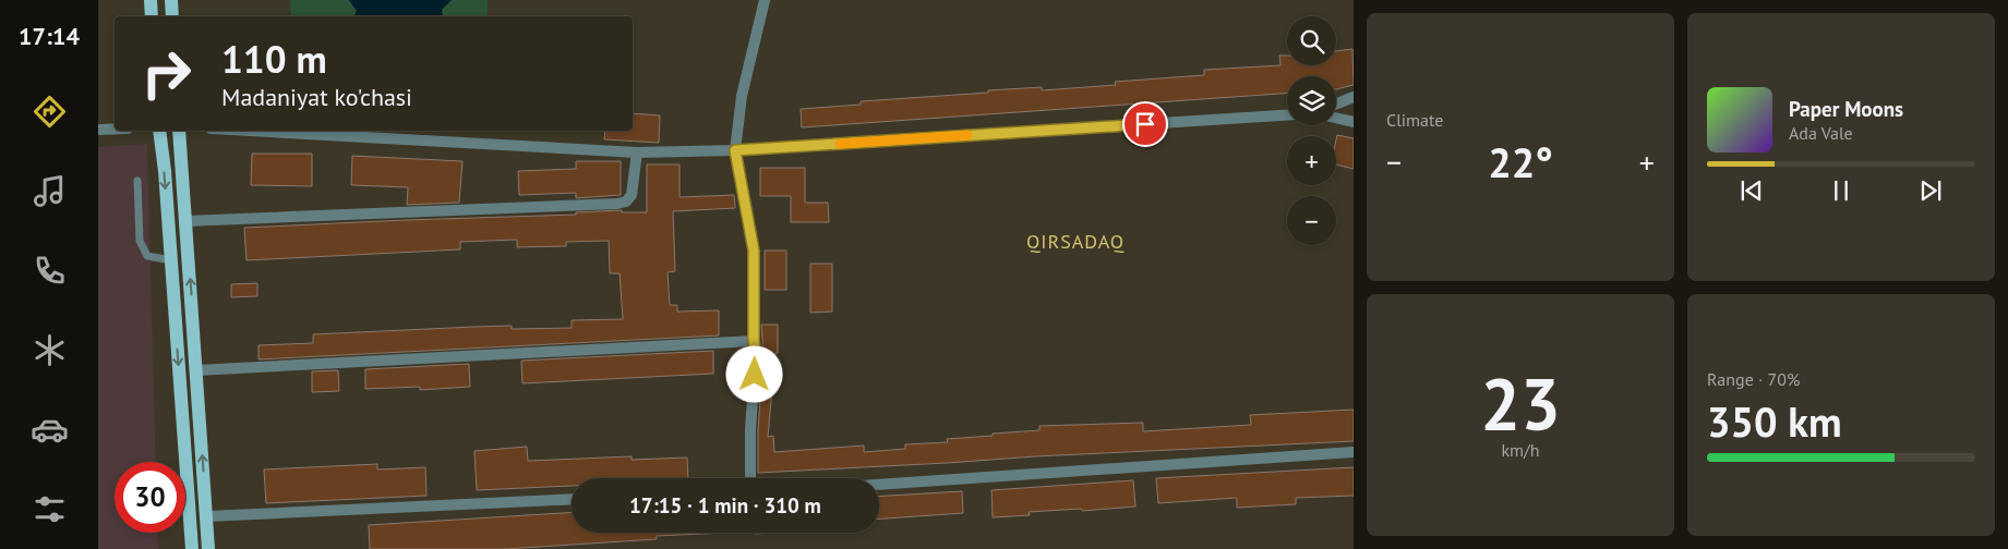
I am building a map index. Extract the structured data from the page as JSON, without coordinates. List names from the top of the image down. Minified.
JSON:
{"districts":["QIRSADAQ"],"page":{"tabs":"17:14","tile":["Climate",["23","km/h"],["Range · 70%","350 km"]],"map_buttons":["+","−"],"turn":["110 m","Madaniyat ko'chasi"],"song":["Paper Moons","Ada Vale"],"heat":["−","22°","+"],"limit":"30","trip":"17:15 · 1 min · 310 m"}}
